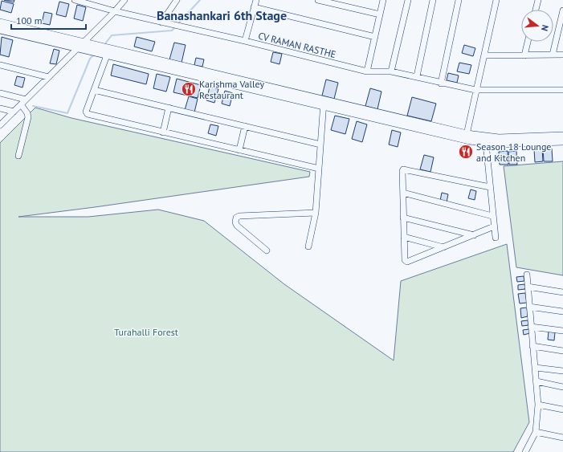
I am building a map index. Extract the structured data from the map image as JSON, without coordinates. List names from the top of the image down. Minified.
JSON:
{"streets":{"street":["CV RAMAN RASTHE"]},"districts":["Banashankari 6th Stage"],"parks":["Turahalli Forest"],"places":{"restaurant":["Karishma Valley Restaurant","Season 18 Lounge and Kitchen"]},"scale_bar":"100 m","north":"right"}
